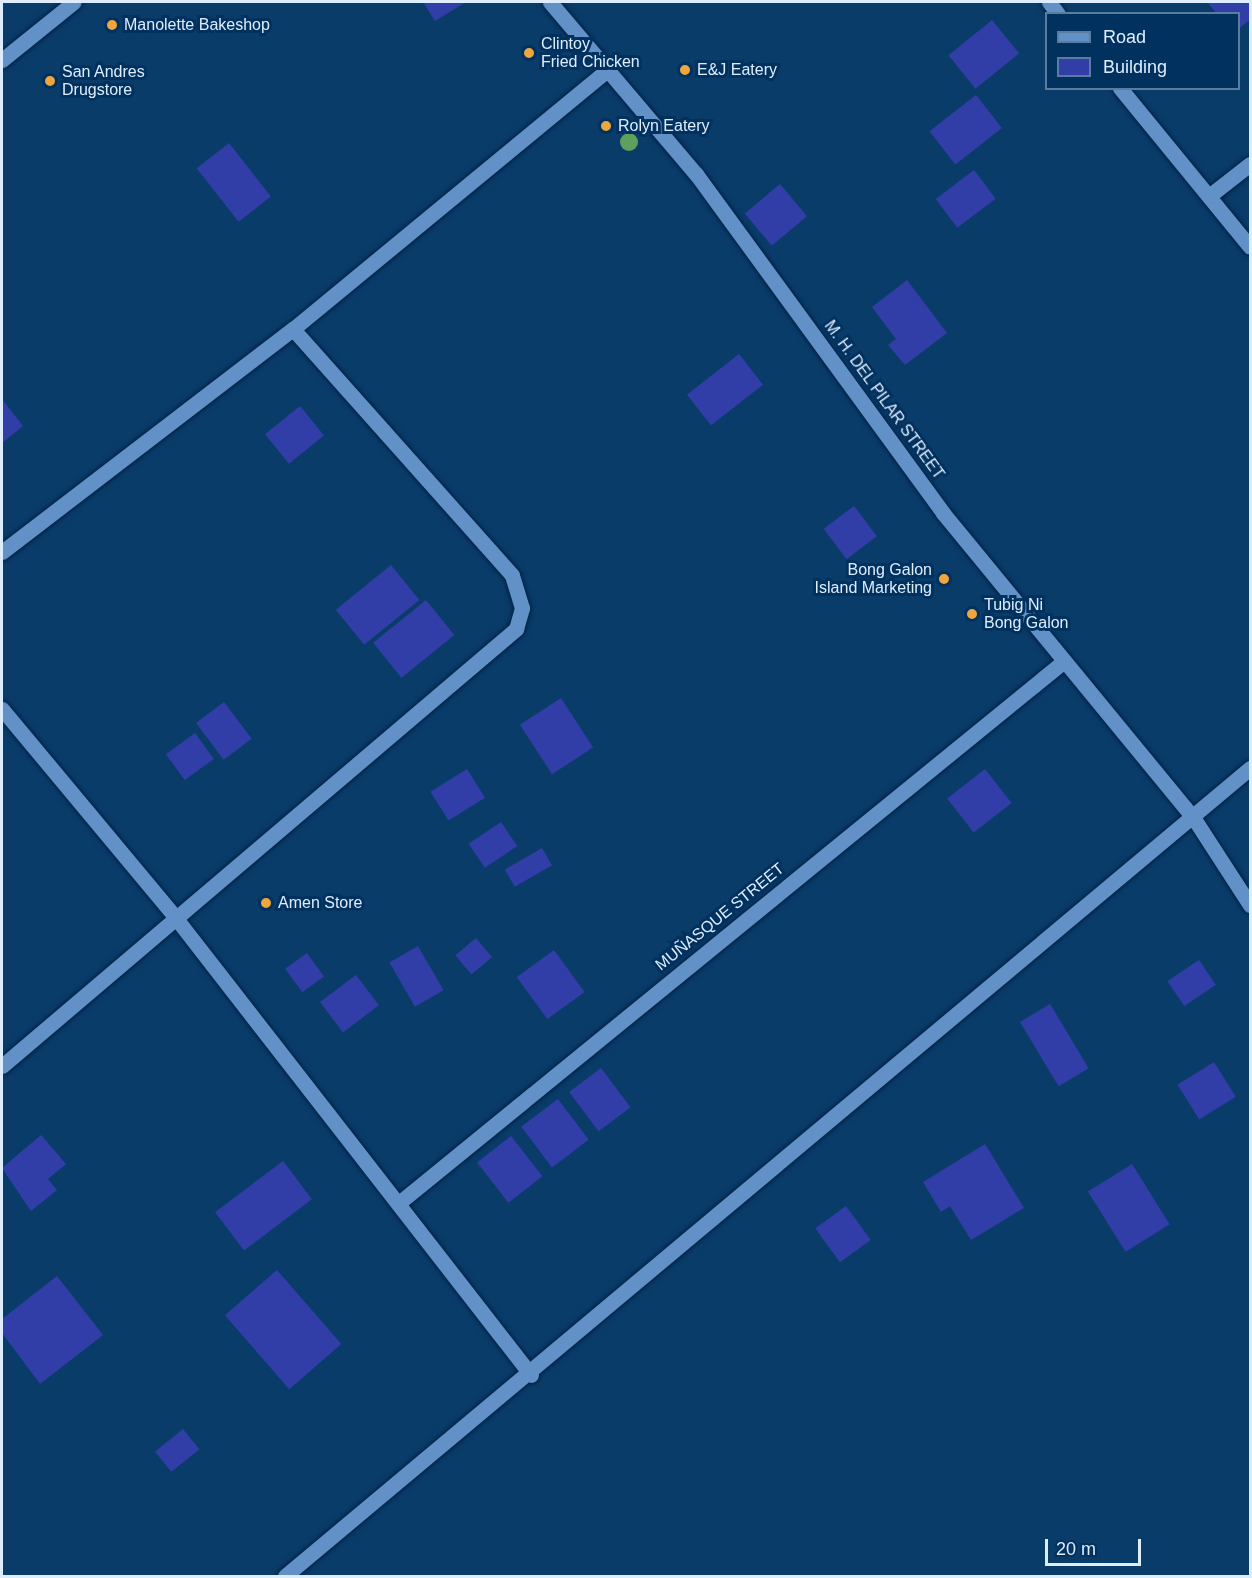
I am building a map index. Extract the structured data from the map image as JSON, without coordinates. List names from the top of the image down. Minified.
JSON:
{"streets":{"street":["M. H. DEL PILAR STREET","MUÑASQUE STREET"]},"crossings":[["M. H. DEL PILAR STREET","MUÑASQUE STREET"]],"places":["Manolette Bakeshop","Clintoy Fried Chicken","E&J Eatery","San Andres Drugstore","Rolyn Eatery","Bong Galon Island Marketing","Tubig Ni Bong Galon","Amen Store"],"legend":["Road","Building"],"scale_bar":"20 m"}
